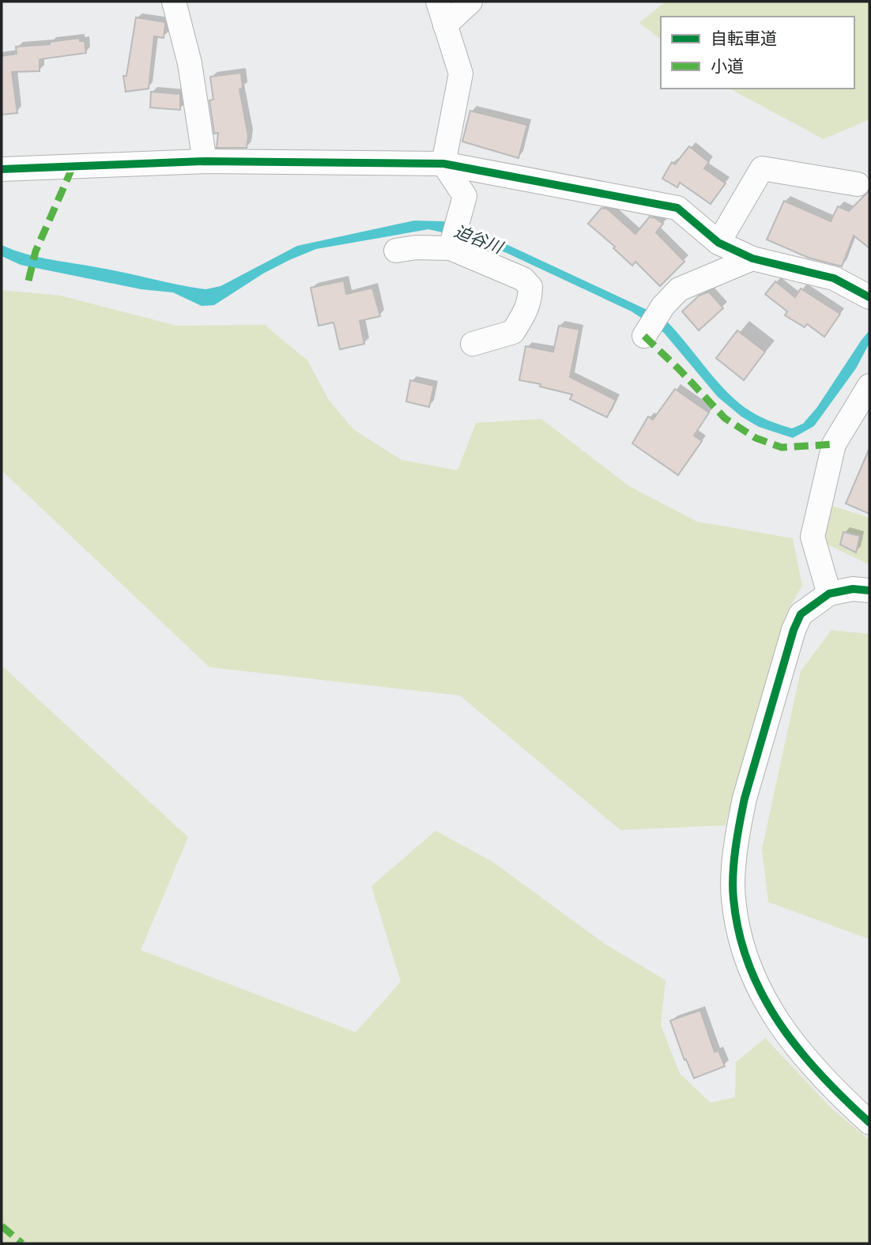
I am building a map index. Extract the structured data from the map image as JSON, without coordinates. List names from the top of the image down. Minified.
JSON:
{"water":["迫谷川"],"legend":["自転車道","小道"]}
